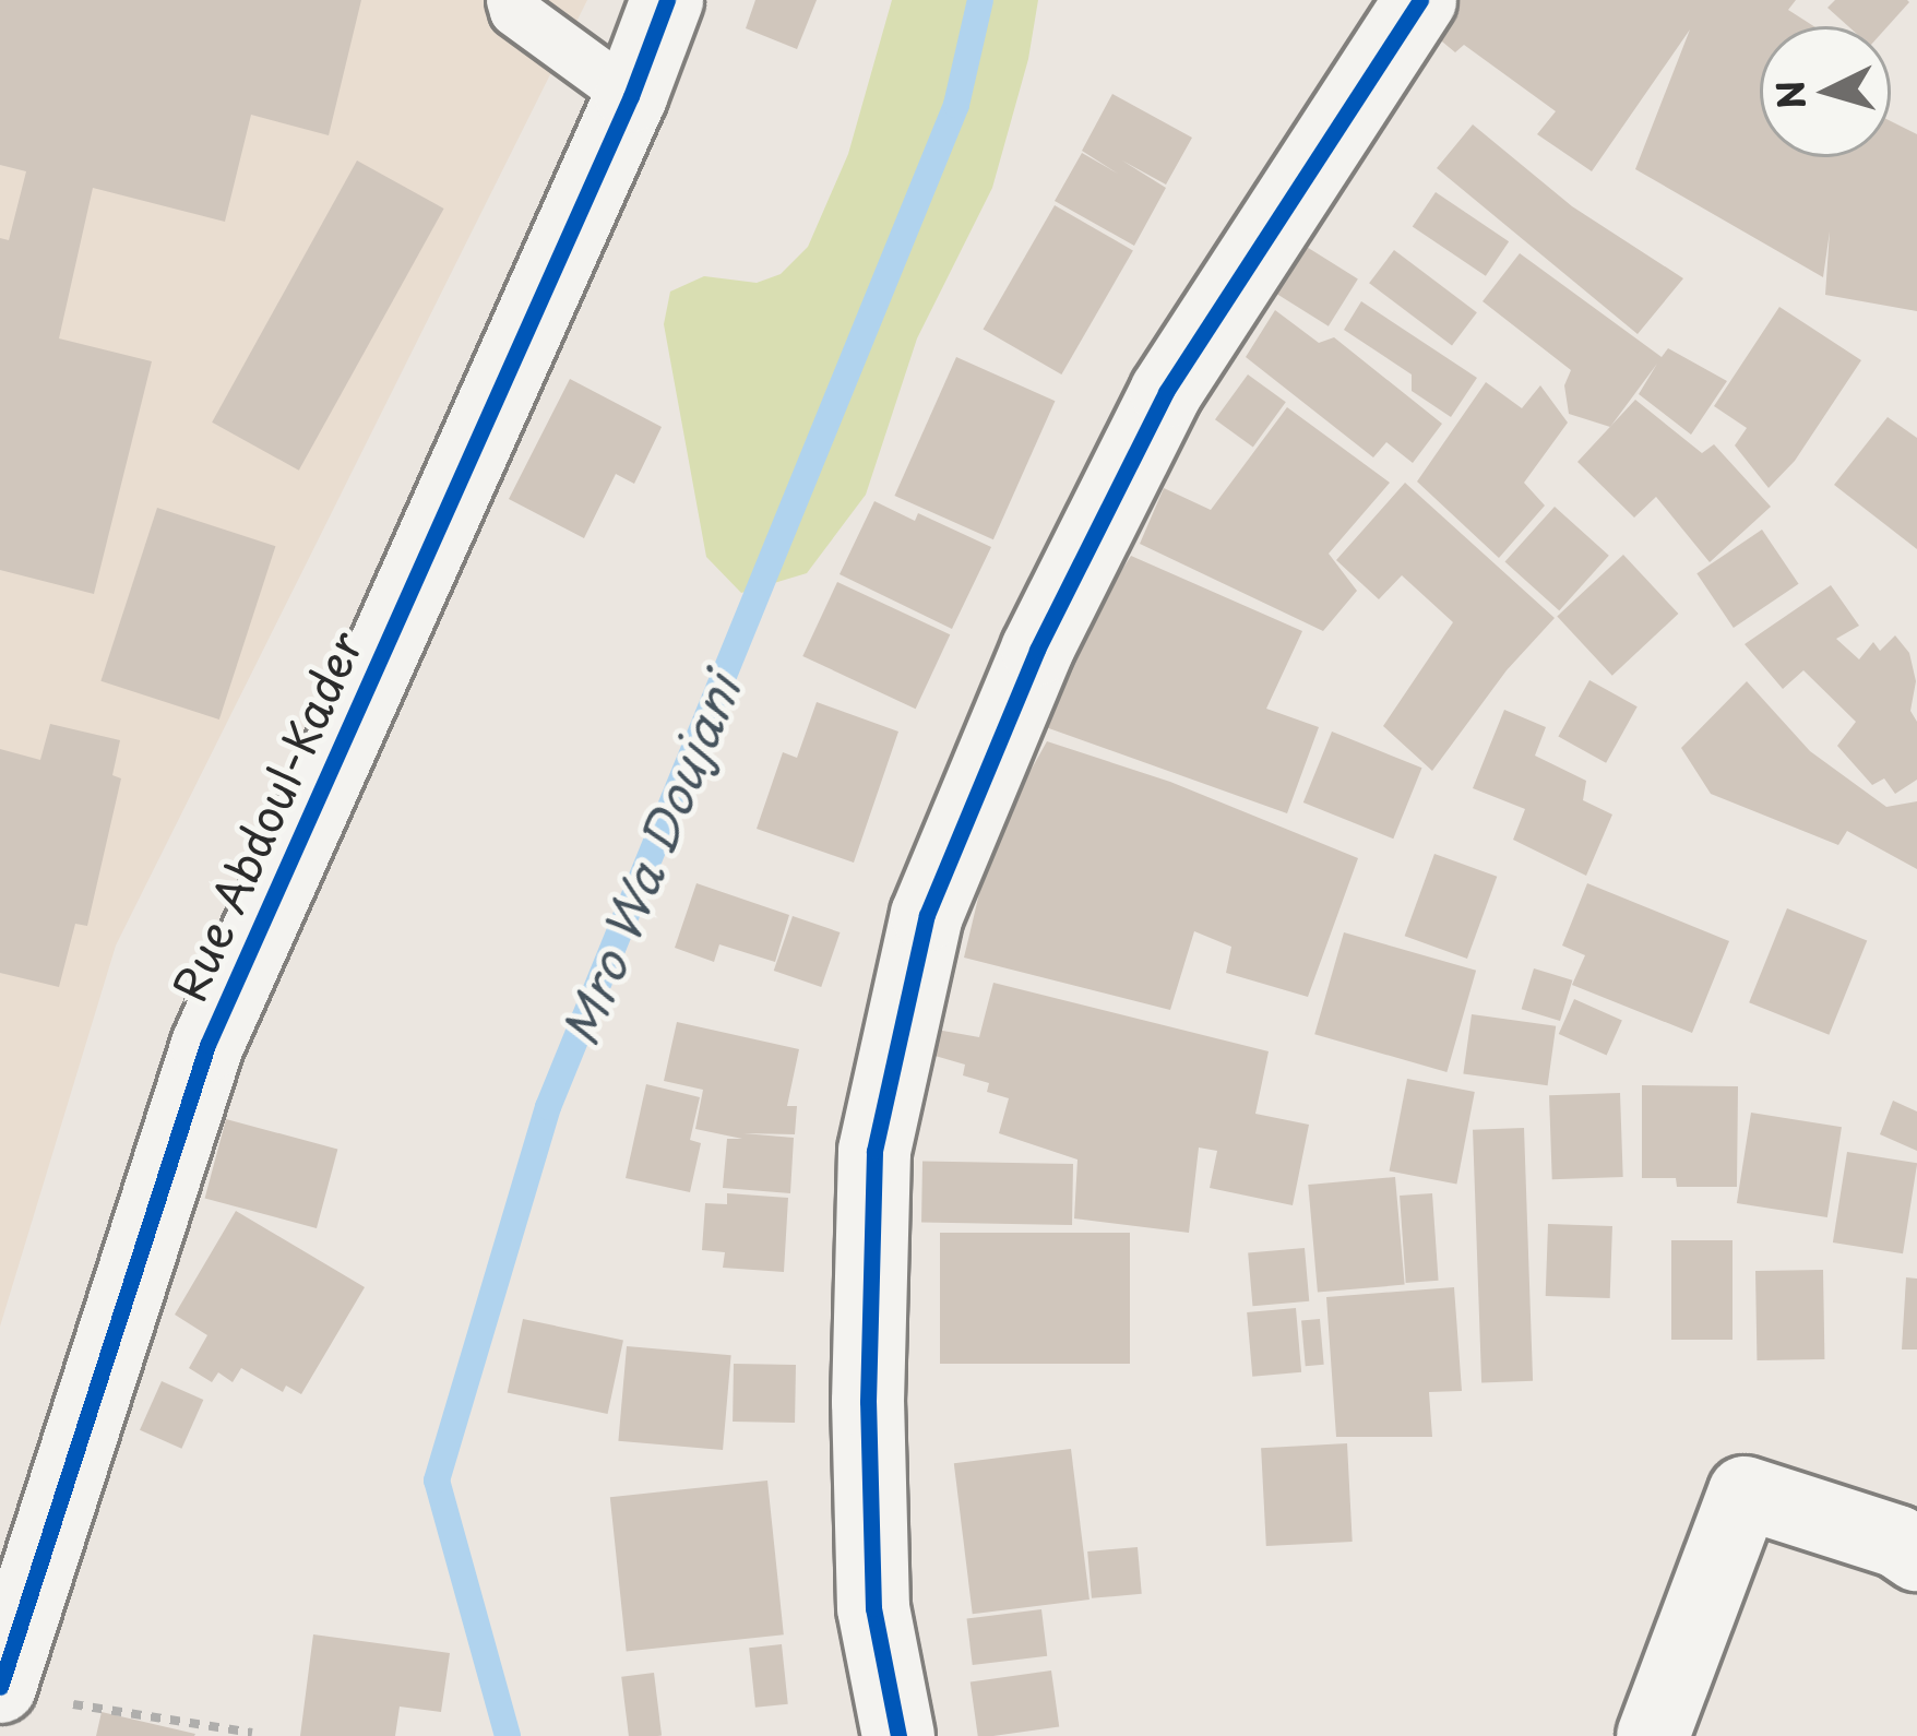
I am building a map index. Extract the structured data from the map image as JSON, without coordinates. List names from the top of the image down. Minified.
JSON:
{"streets":{"street":["Rue Abdoul-Kader"]},"water":["Mro Wa Doujani"],"north":"left"}
